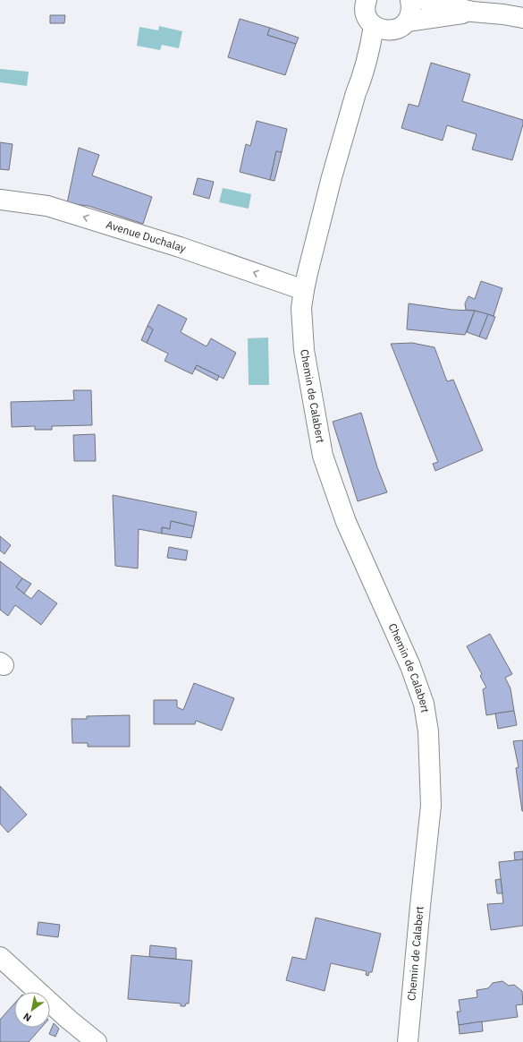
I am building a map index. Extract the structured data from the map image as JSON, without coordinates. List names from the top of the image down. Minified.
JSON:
{"streets":{"street":["Avenue Duchalay","Chemin de Calabert"]},"crossings":[["Avenue Duchalay","Chemin de Calabert"]],"one_way":["Avenue Duchalay"],"north":"bottom left"}
